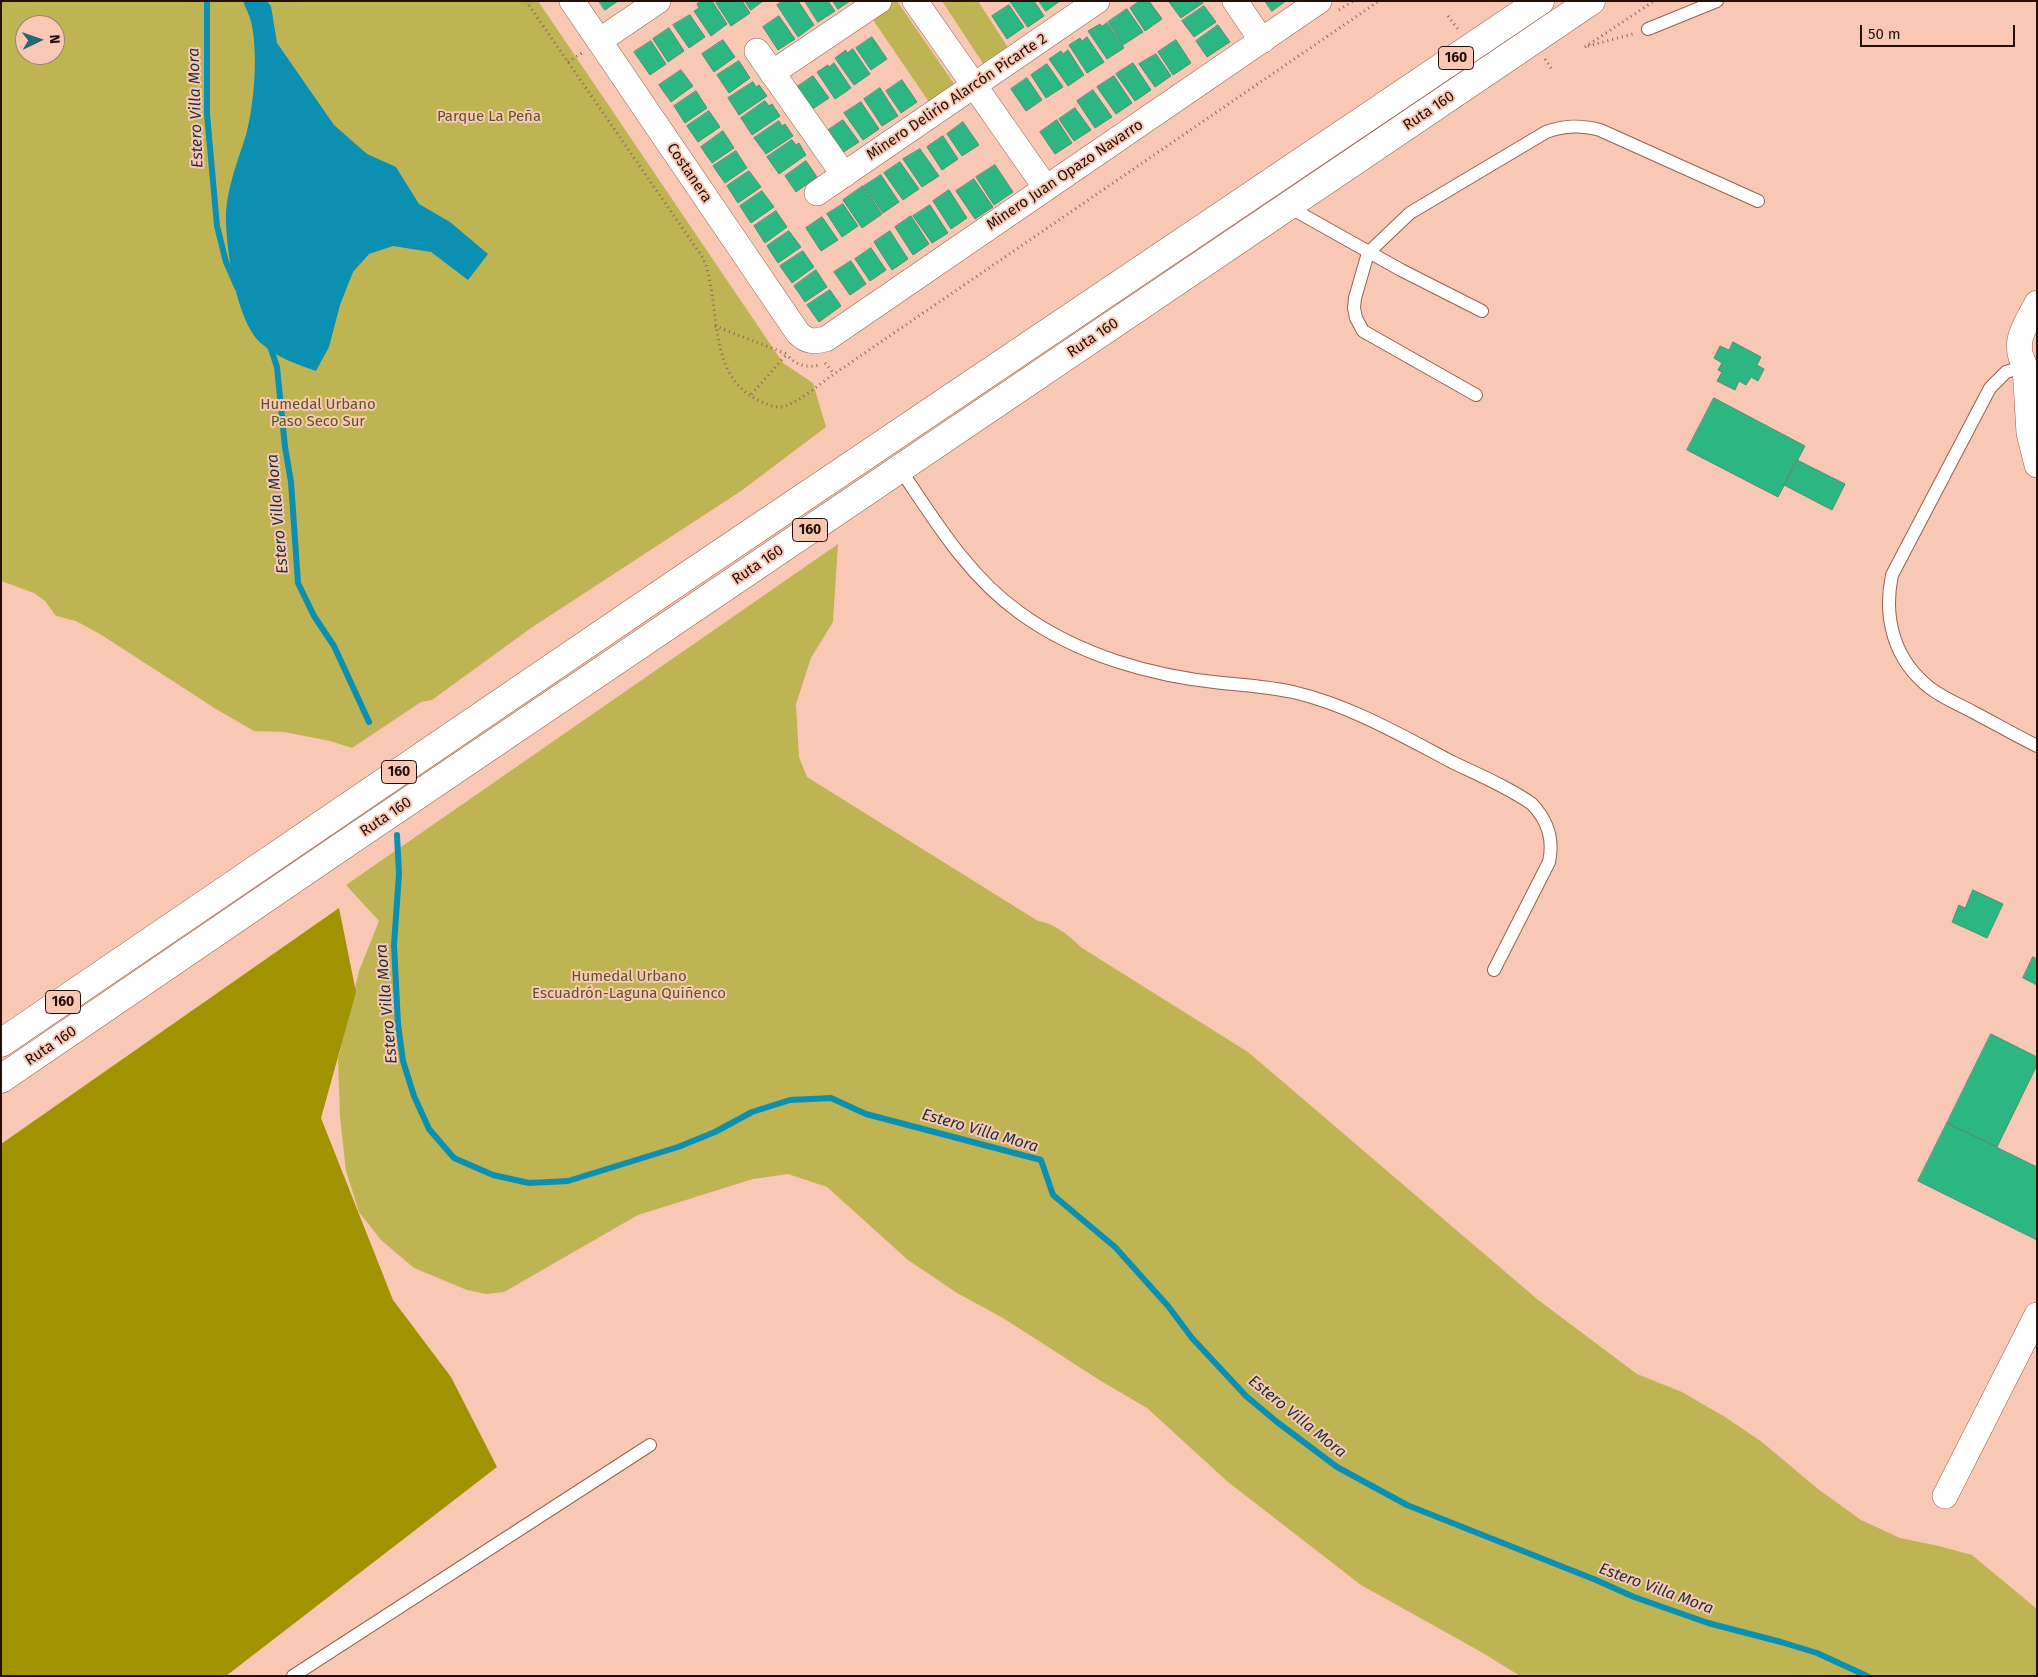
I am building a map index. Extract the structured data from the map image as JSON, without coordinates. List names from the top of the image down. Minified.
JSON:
{"streets":{"highway":["160","Ruta 160"],"street":["Minero Delirio Alarcón Picarte 2","Costanera","Minero Juan Opazo Navarro"]},"crossings":[["Costanera","Minero Juan Opazo Navarro"]],"water":["Estero Villa Mora"],"parks":["Parque La Peña","Humedal Urbano Paso Seco Sur","Humedal Urbano Escuadrón-Laguna Quiñenco"],"scale_bar":"50 m","north":"right"}
